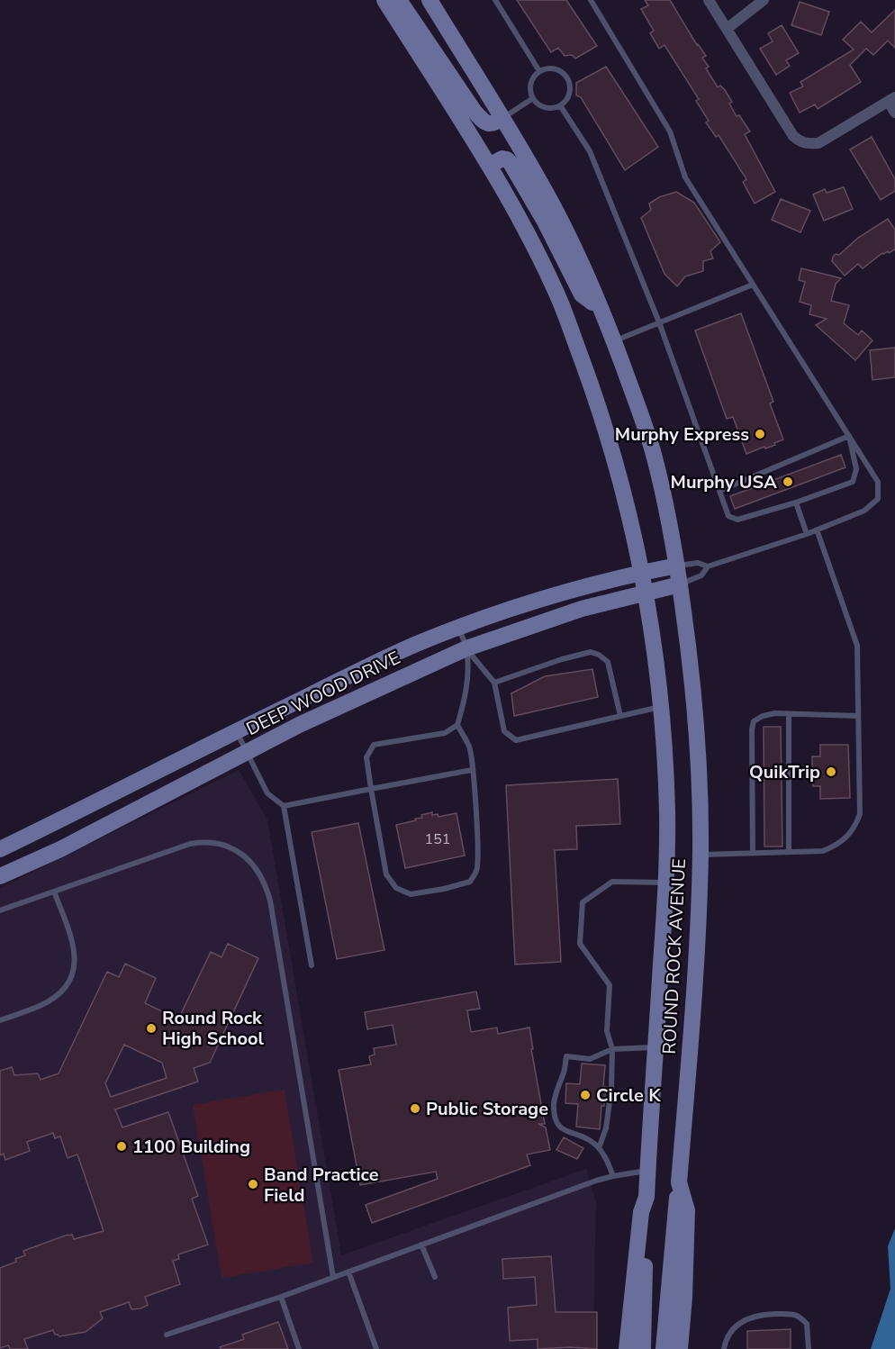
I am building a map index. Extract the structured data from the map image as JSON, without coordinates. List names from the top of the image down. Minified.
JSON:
{"streets":{"main road":["DEEP WOOD DRIVE","ROUND ROCK AVENUE"]},"crossings":[["DEEP WOOD DRIVE","ROUND ROCK AVENUE"]],"places":["Murphy Express","Murphy USA","QuikTrip","Round Rock High School","Circle K","Public Storage","1100 Building","Band Practice Field"],"house_numbers":["151"]}
